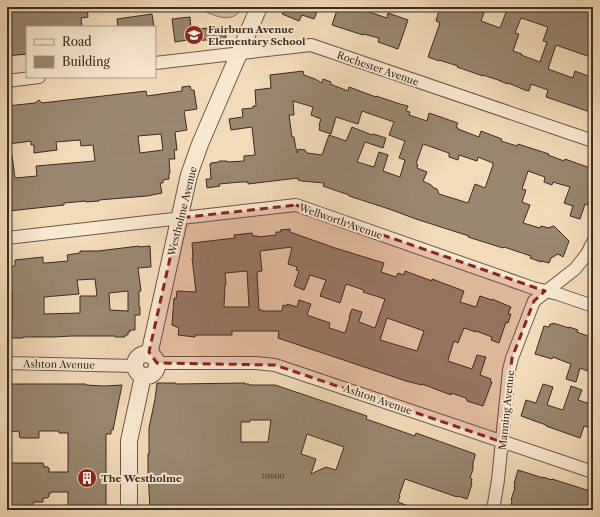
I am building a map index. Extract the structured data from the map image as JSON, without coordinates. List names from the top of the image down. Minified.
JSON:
{"streets":{"street":["Rochester Avenue","Westholme Avenue","Wellworth Avenue","Ashton Avenue","Manning Avenue"]},"crossings":[["Rochester Avenue","Westholme Avenue"],["Westholme Avenue","Wellworth Avenue"],["Westholme Avenue","Ashton Avenue"],["Wellworth Avenue","Manning Avenue"],["Ashton Avenue","Manning Avenue"]],"places":{"school or university":["Fairburn Avenue Elementary School"],"building":["The Westholme"]},"house_numbers":["10600"],"legend":["Road","Building"]}
